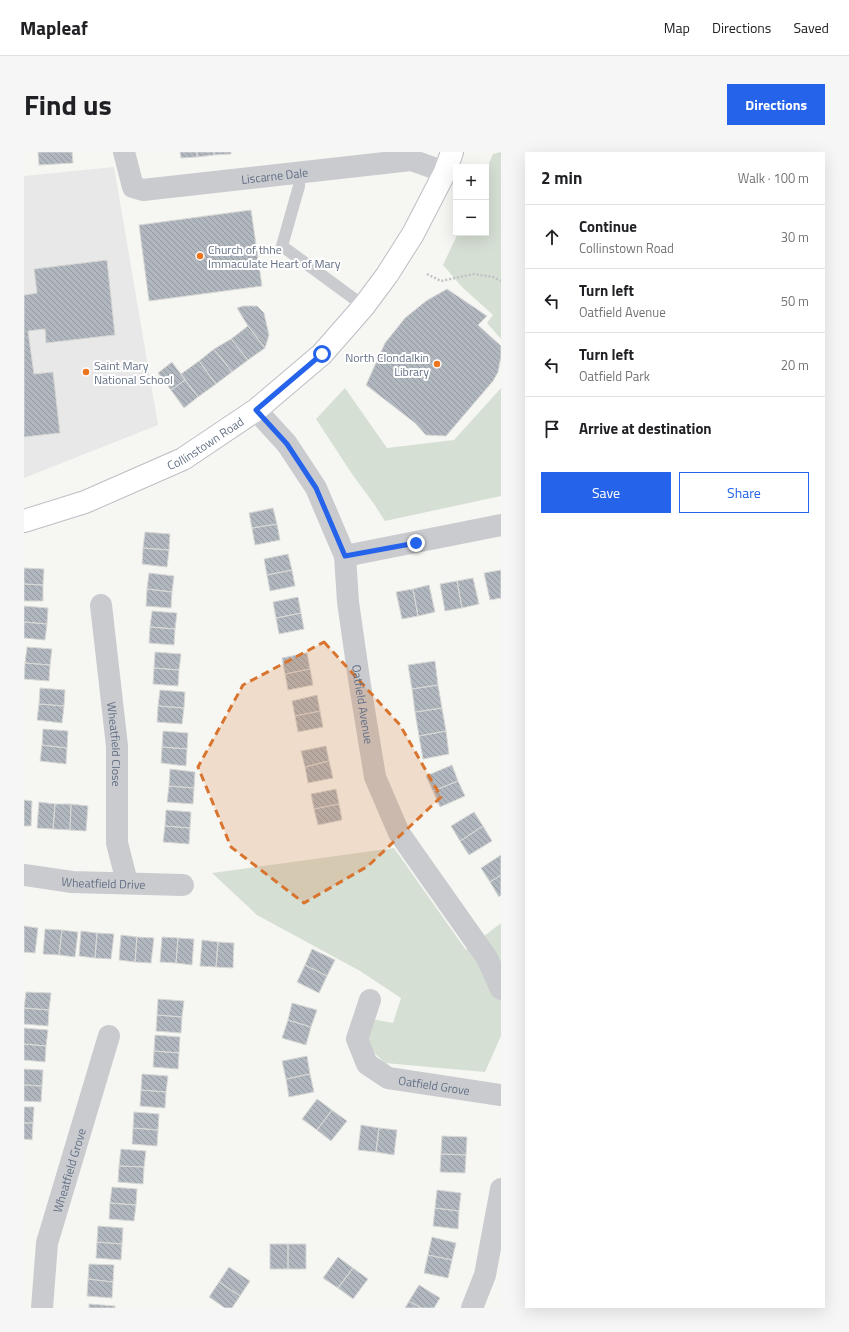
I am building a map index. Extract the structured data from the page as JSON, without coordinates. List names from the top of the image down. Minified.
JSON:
{"streets":{"street":["Liscarne Dale","Collinstown Road","Oatfield Avenue","Wheatfield Close","Wheatfield Drive","Oatfield Grove","Wheatfield Grove"]},"crossings":[["Liscarne Dale","Collinstown Road"],["Collinstown Road","Oatfield Avenue"],["Wheatfield Close","Wheatfield Drive"]],"places":["Church of thhe Immaculate Heart of Mary","North Clondalkin Library","Saint Mary National School"],"page":{"header":"Mapleaf","nav":["Map","Directions","Saved"],"title":"Find us","buttons":["Directions",["Save","Share"]],"heading":["2 min","Walk · 100 m"],"map_buttons":["+","−"],"list":[["Continue","Collinstown Road","30 m"],["Turn left","Oatfield Avenue","50 m"],["Turn left","Oatfield Park","20 m"],"Arrive at destination"]}}
